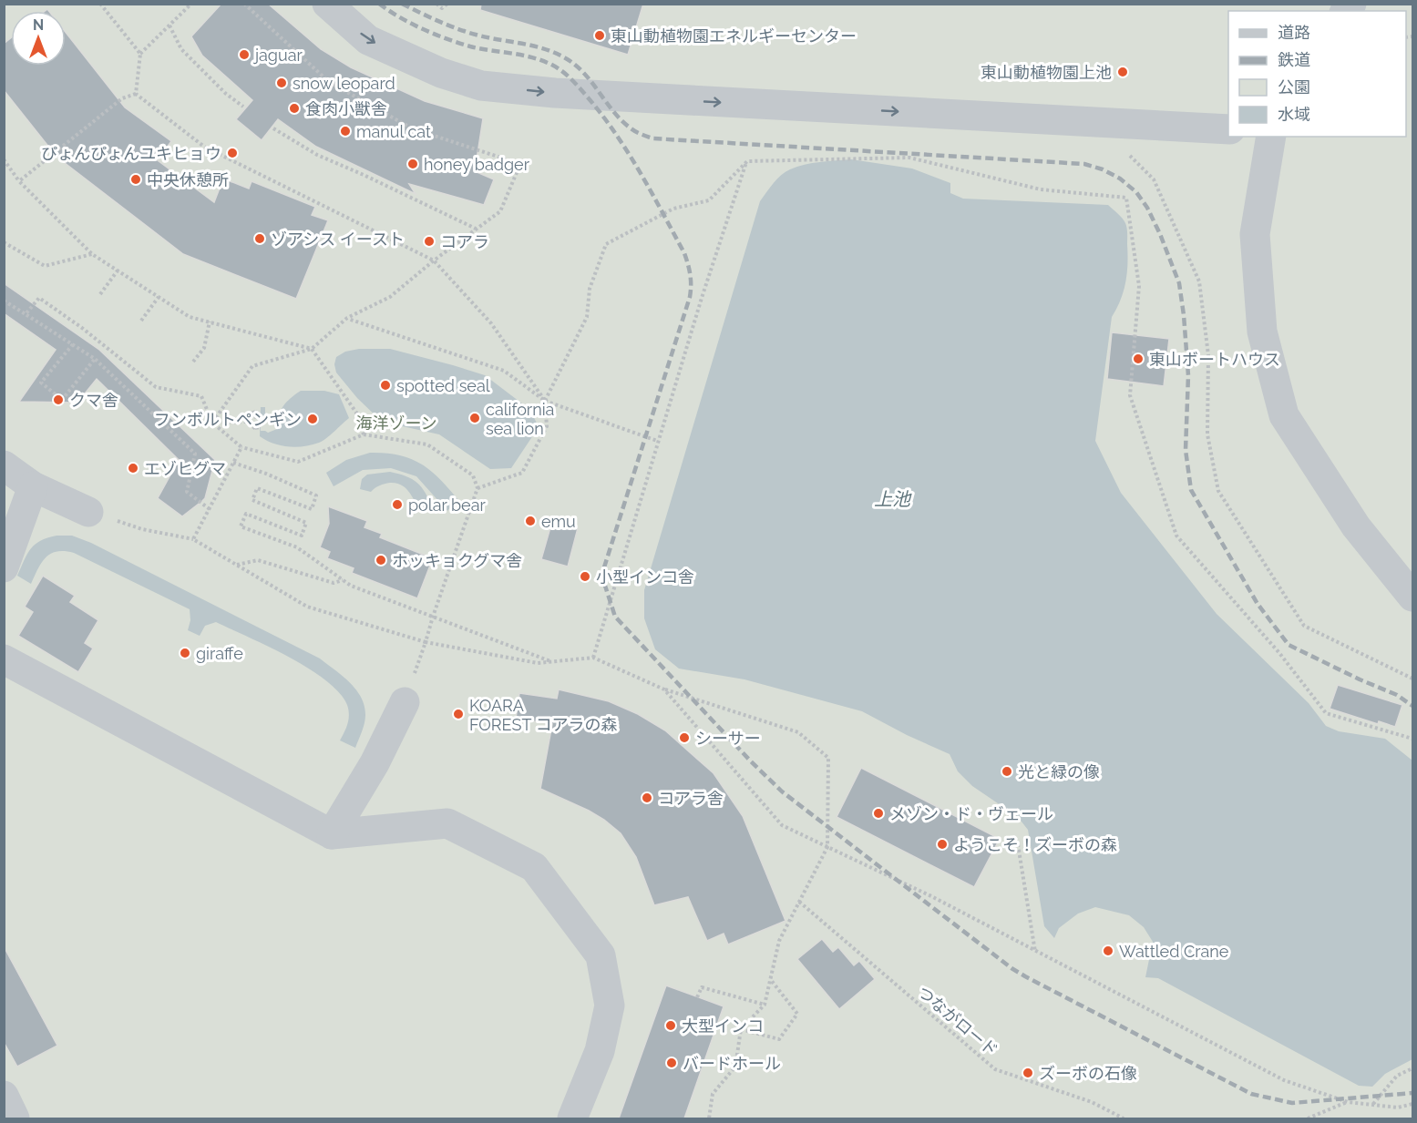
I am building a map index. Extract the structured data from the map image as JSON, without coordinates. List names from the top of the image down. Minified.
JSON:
{"streets":{"path":["つながロード"]},"water":["上池"],"parks":["海洋ゾーン"],"places":["東山動植物園エネルギーセンター","jaguar","東山動植物園上池","snow leopard","食肉小獣舎","manul cat","ぴょんぴょんユキヒョウ","honey badger","中央休憩所","ゾアシス イースト","コアラ","東山ボートハウス","spotted seal","クマ舎","california sea lion","フンボルトペンギン","エゾヒグマ","polar bear","emu","ホッキョクグマ舎","小型インコ舎","giraffe","KOARA FOREST コアラの森","シーサー","光と緑の像","コアラ舎","メゾン・ド・ヴェール","ようこそ！ズーボの森","Wattled Crane","大型インコ","バードホール","ズーボの石像"],"legend":["道路","鉄道","公園","水域"],"north":"top"}
